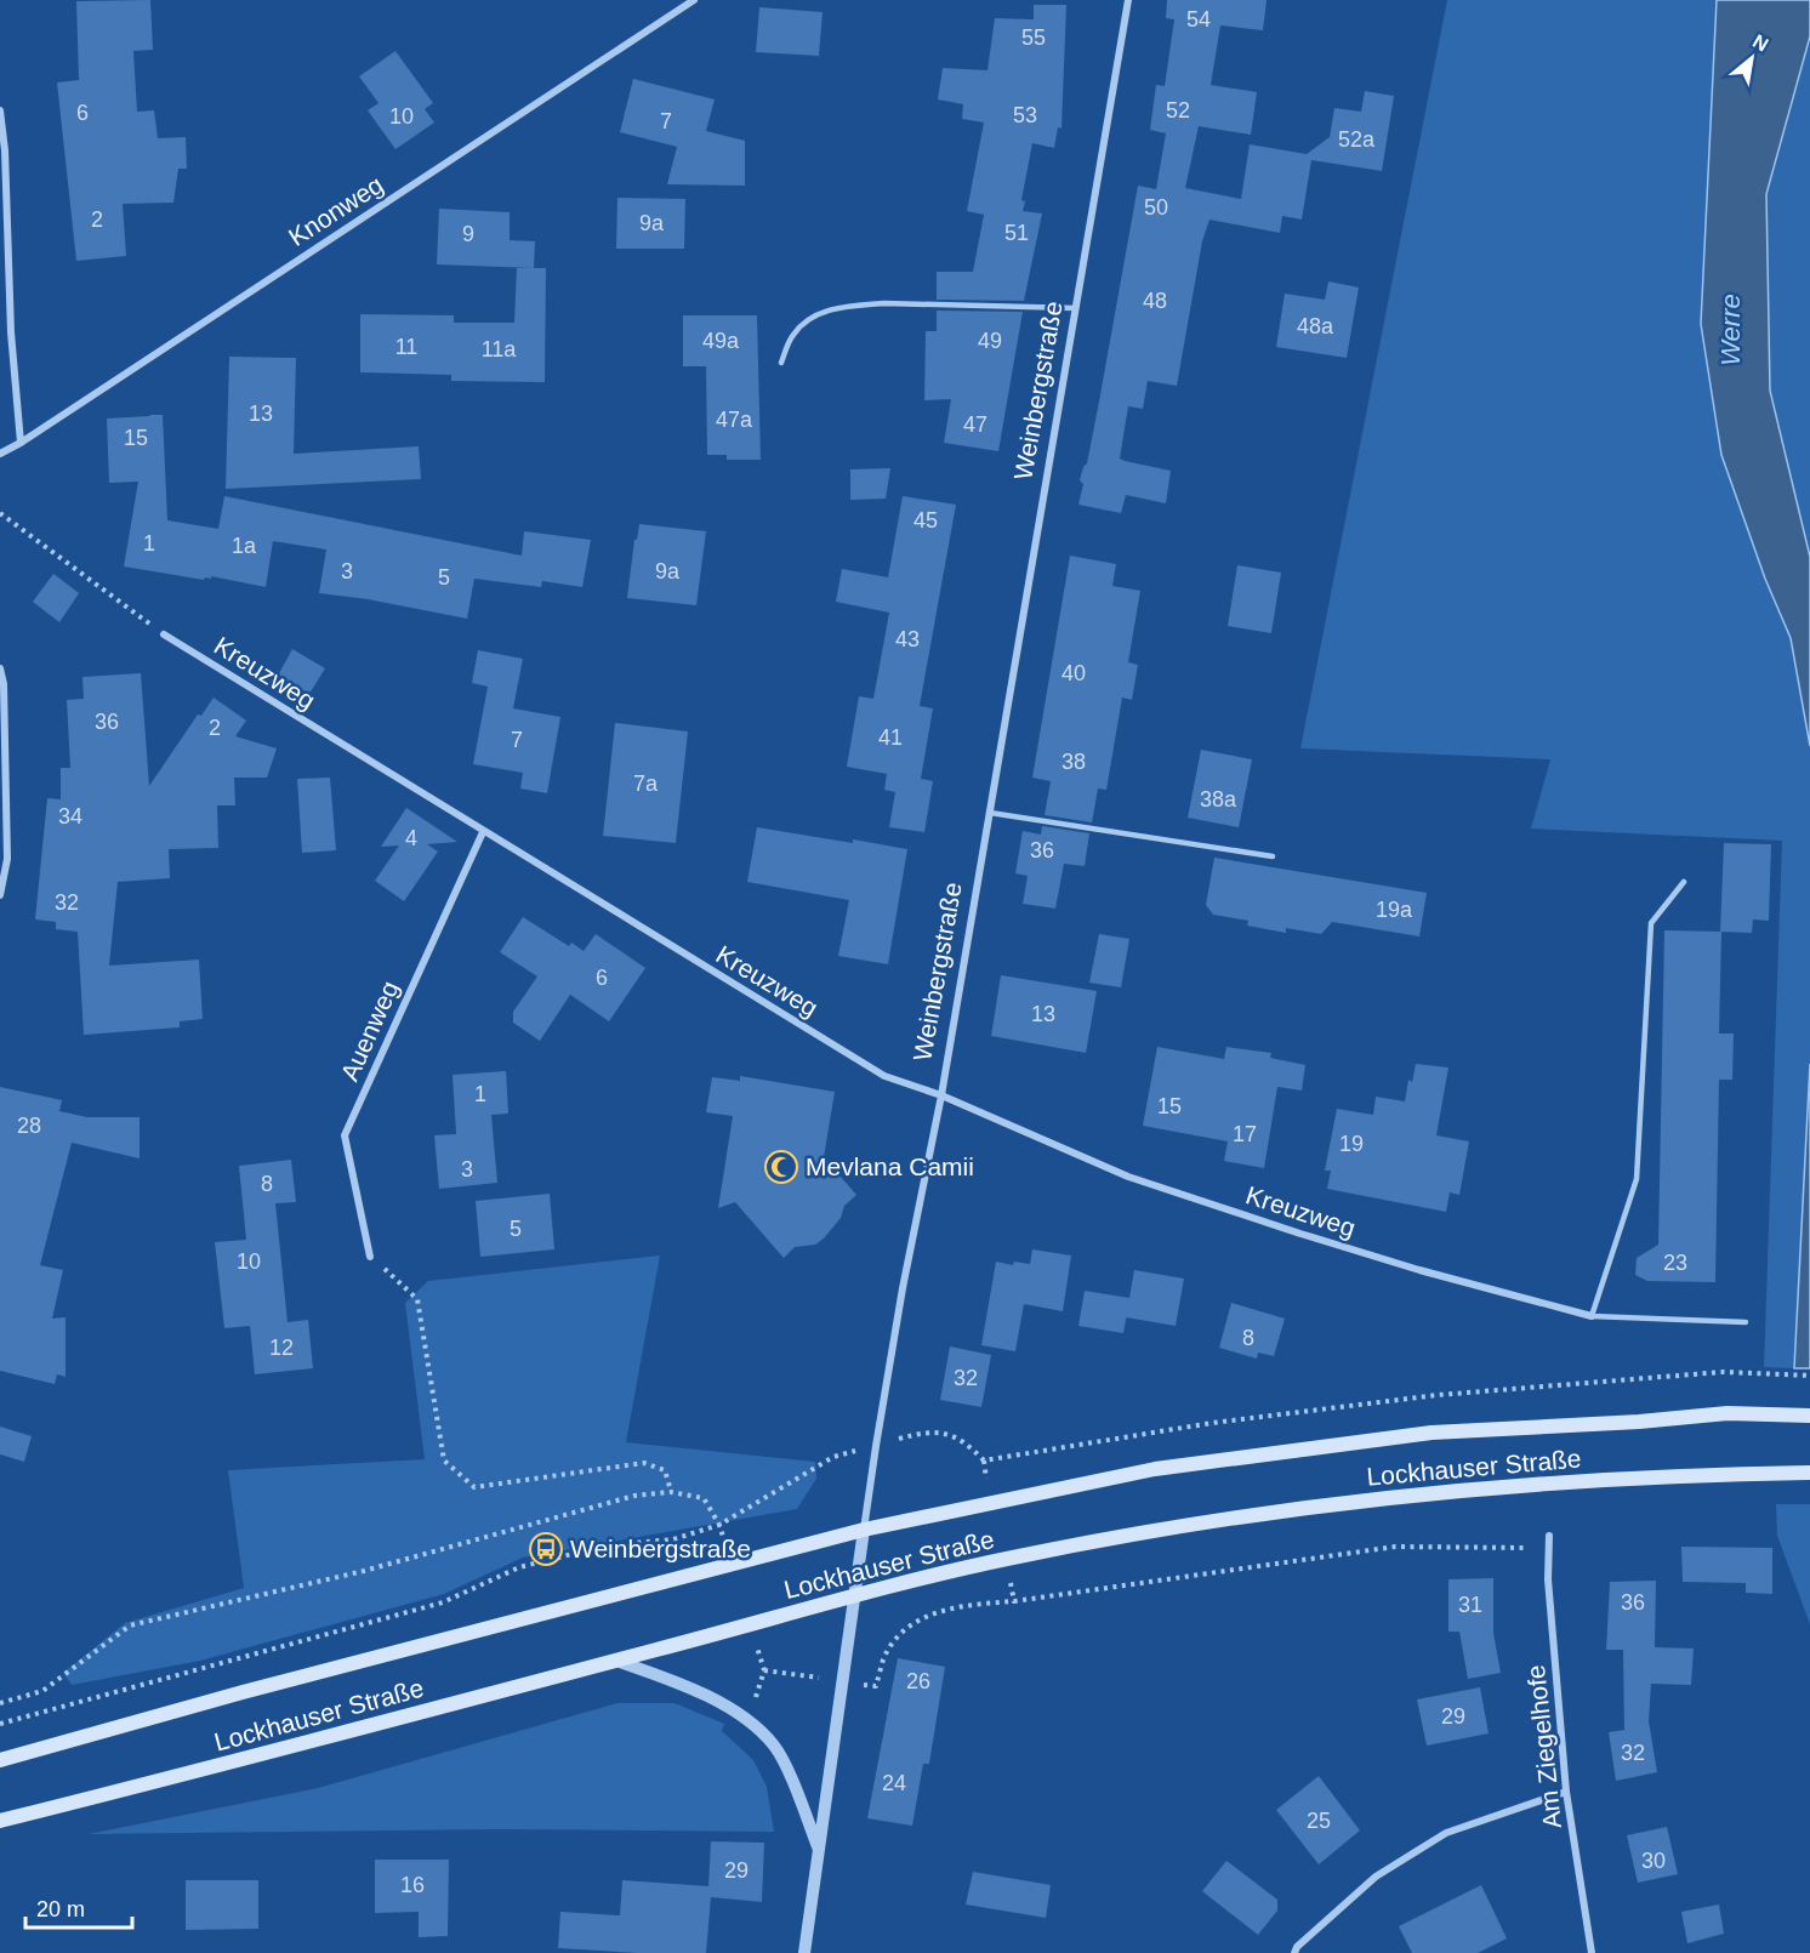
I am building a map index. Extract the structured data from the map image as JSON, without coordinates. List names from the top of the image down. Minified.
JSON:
{"streets":{"main road":["Lockhauser Straße"],"street":["Knonweg","Weinbergstraße","Kreuzweg","Auenweg","Am Ziegelhofe"]},"crossings":[["Weinbergstraße","Kreuzweg"],["Weinbergstraße","Lockhauser Straße"],["Kreuzweg","Auenweg"]],"water":["Werre"],"places":{"mosque":["Mevlana Camii"],"bus stop":["Weinbergstraße"]},"house_numbers":["54","55","52","6","53","10","7","52a","50","2","9a","51","9","48","48a","49a","49","11","11a","13","47a","47","15","45","1","1a","3","9a","5","43","40","36","2","41","7","38","7a","38a","34","4","36","32","19a","6","13","1","15","28","17","19","3","8","5","10","23","8","12","32","36","31","26","29","32","24","25","30","29","16"],"scale_bar":"20 m","north":"top right"}
